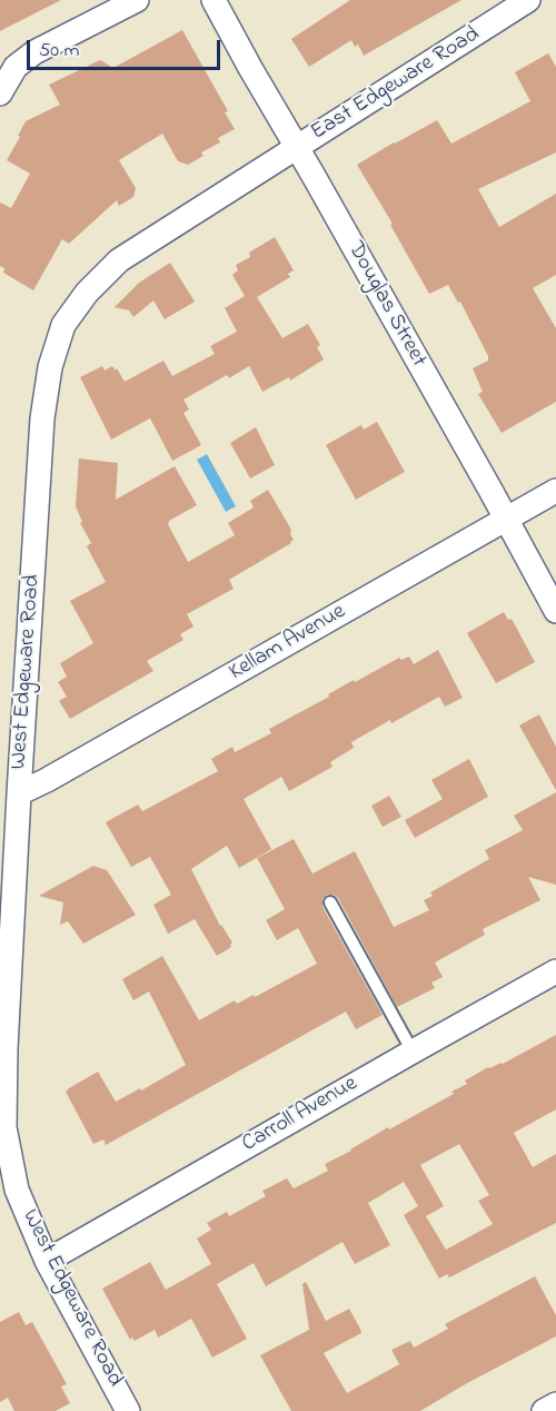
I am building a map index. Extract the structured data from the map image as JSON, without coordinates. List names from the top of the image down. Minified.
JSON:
{"streets":{"street":["East Edgeware Road","Douglas Street","Kellam Avenue","West Edgeware Road","Carroll Avenue"]},"crossings":[["East Edgeware Road","Douglas Street"],["East Edgeware Road","West Edgeware Road"],["Douglas Street","Kellam Avenue"],["Douglas Street","West Edgeware Road"],["Kellam Avenue","West Edgeware Road"],["West Edgeware Road","Carroll Avenue"]],"scale_bar":"50 m"}
